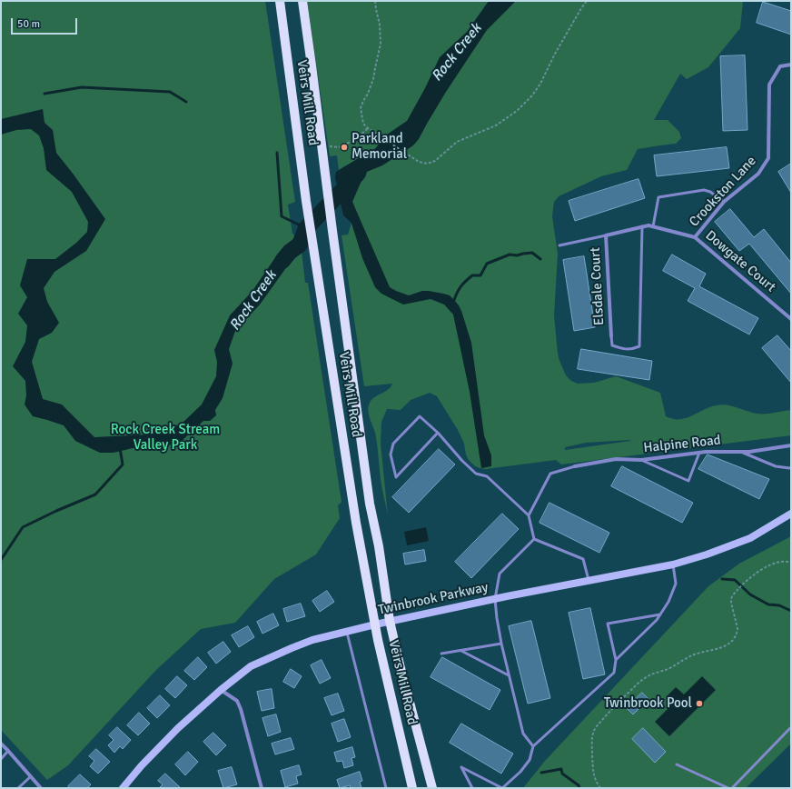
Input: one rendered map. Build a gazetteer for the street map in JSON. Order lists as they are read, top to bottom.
{
  "streets": {
    "main road": ["Veirs Mill Road", "Twinbrook Parkway"],
    "street": [
      "Crookston Lane",
      "Dowgate Court",
      "Elsdale Court",
      "Halpine Road"
    ]
  },
  "crossings": [
    ["Veirs Mill Road", "Twinbrook Parkway"],
    ["Crookston Lane", "Dowgate Court"],
    ["Dowgate Court", "Elsdale Court"]
  ],
  "water": ["Rock Creek"],
  "parks": ["Rock Creek Stream Valley Park"],
  "places": ["Parkland Memorial", "Twinbrook Pool"],
  "scale_bar": "50 m"
}
